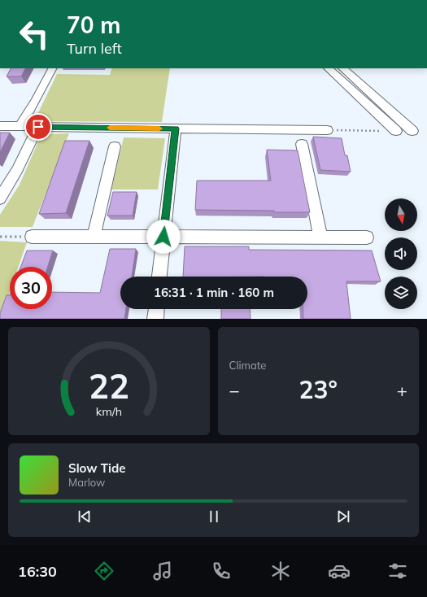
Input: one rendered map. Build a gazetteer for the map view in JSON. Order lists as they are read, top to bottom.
{
  "north": "bottom",
  "page": {
    "turn": ["70 m", "Turn left"],
    "limit": "30",
    "trip": "16:31 · 1 min · 160 m",
    "tile": "Climate",
    "heat": ["−", "23°", "+"],
    "song": ["Slow Tide", "Marlow"],
    "tabs": "16:30",
    "gauge": ["22", "km/h"]
  }
}
